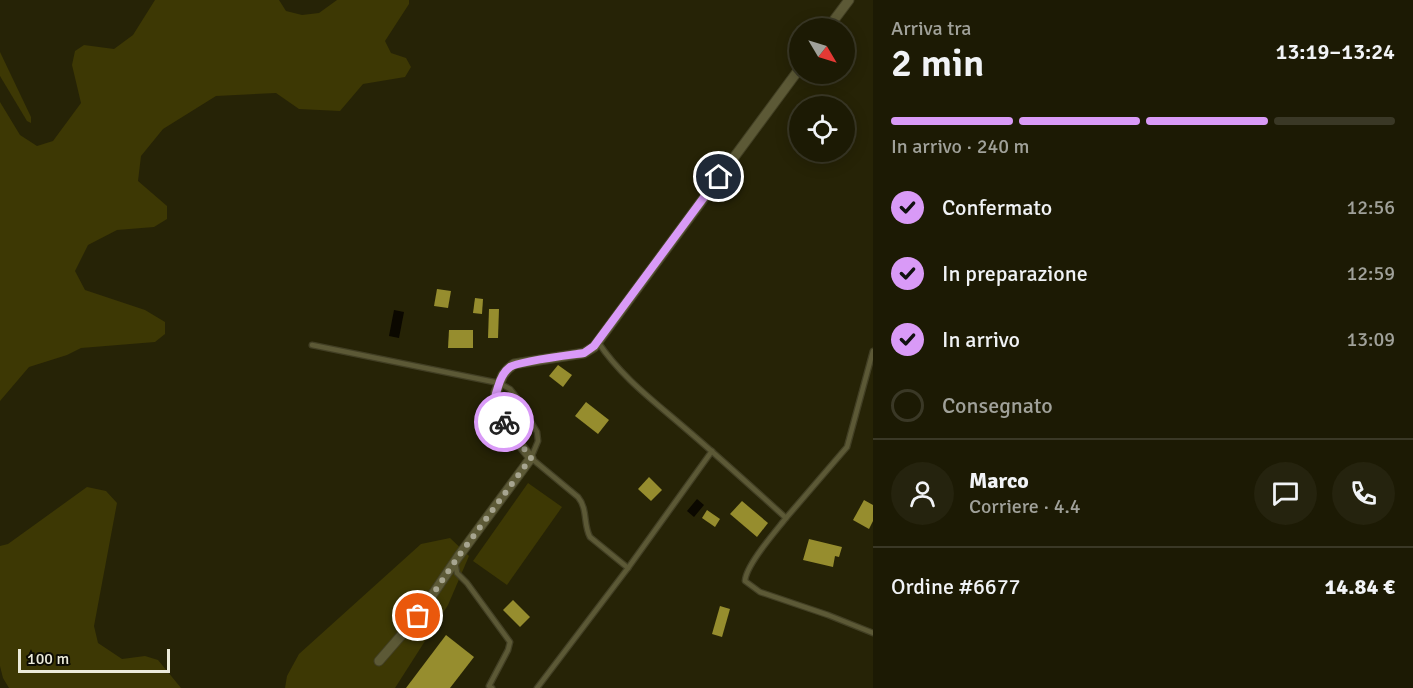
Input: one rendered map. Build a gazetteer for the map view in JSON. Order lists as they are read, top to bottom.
{
  "scale_bar": "100 m",
  "north": "bottom right",
  "page": {
    "heading": ["2 min", "Arriva tra", "13:19–13:24"],
    "panel": [
      "Marco",
      "Corriere · 4.4",
      "Ordine #6677",
      "14.84 €"
    ],
    "bar": "In arrivo · 240 m",
    "list": [
      ["Confermato", "12:56"],
      ["In preparazione", "12:59"],
      ["In arrivo", "13:09"],
      "Consegnato"
    ],
    "scale": "100 m"
  }
}
